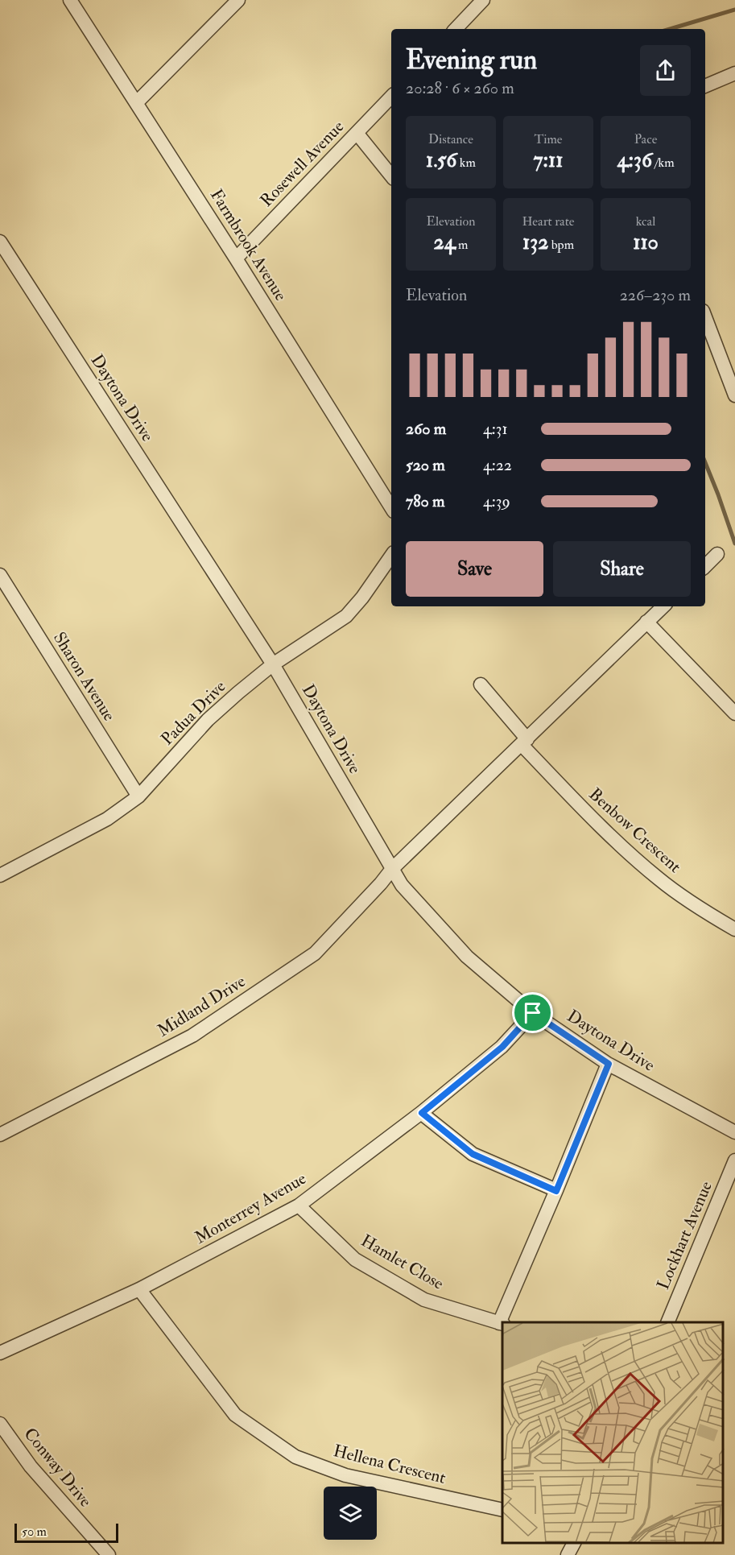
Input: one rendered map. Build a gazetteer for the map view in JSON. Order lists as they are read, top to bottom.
{
  "streets": {
    "street": [
      "Rosewell Avenue",
      "Farmbrook Avenue",
      "Daytona Drive",
      "Sharon Avenue",
      "Padua Drive",
      "Benbow Crescent",
      "Midland Drive",
      "Monterrey Avenue",
      "Lockhart Avenue",
      "Hamlet Close",
      "Hellena Crescent",
      "Conway Drive"
    ]
  },
  "crossings": [
    ["Rosewell Avenue", "Farmbrook Avenue"],
    ["Daytona Drive", "Padua Drive"],
    ["Daytona Drive", "Midland Drive"],
    ["Daytona Drive", "Monterrey Avenue"],
    ["Sharon Avenue", "Padua Drive"],
    ["Benbow Crescent", "Midland Drive"],
    ["Monterrey Avenue", "Hamlet Close"],
    ["Monterrey Avenue", "Hellena Crescent"]
  ],
  "scale_bar": "50 m",
  "page": {
    "heading": ["Evening run", "20:28 · 6 × 260 m"],
    "stats": [
      ["Distance", "1.56 km"],
      ["Time", "7:11"],
      ["Pace", "4:36 /km"],
      ["Elevation", "24 m"],
      ["Heart rate", "132 bpm"],
      ["kcal", "110"]
    ],
    "chart": ["Elevation", "226–230 m"],
    "list": [
      {
        "name": "260 m",
        "note": "4:31"
      },
      {
        "name": "520 m",
        "note": "4:22"
      },
      {
        "name": "780 m",
        "note": "4:39"
      }
    ],
    "buttons": ["Save", "Share"],
    "scale": "50 m"
  }
}
